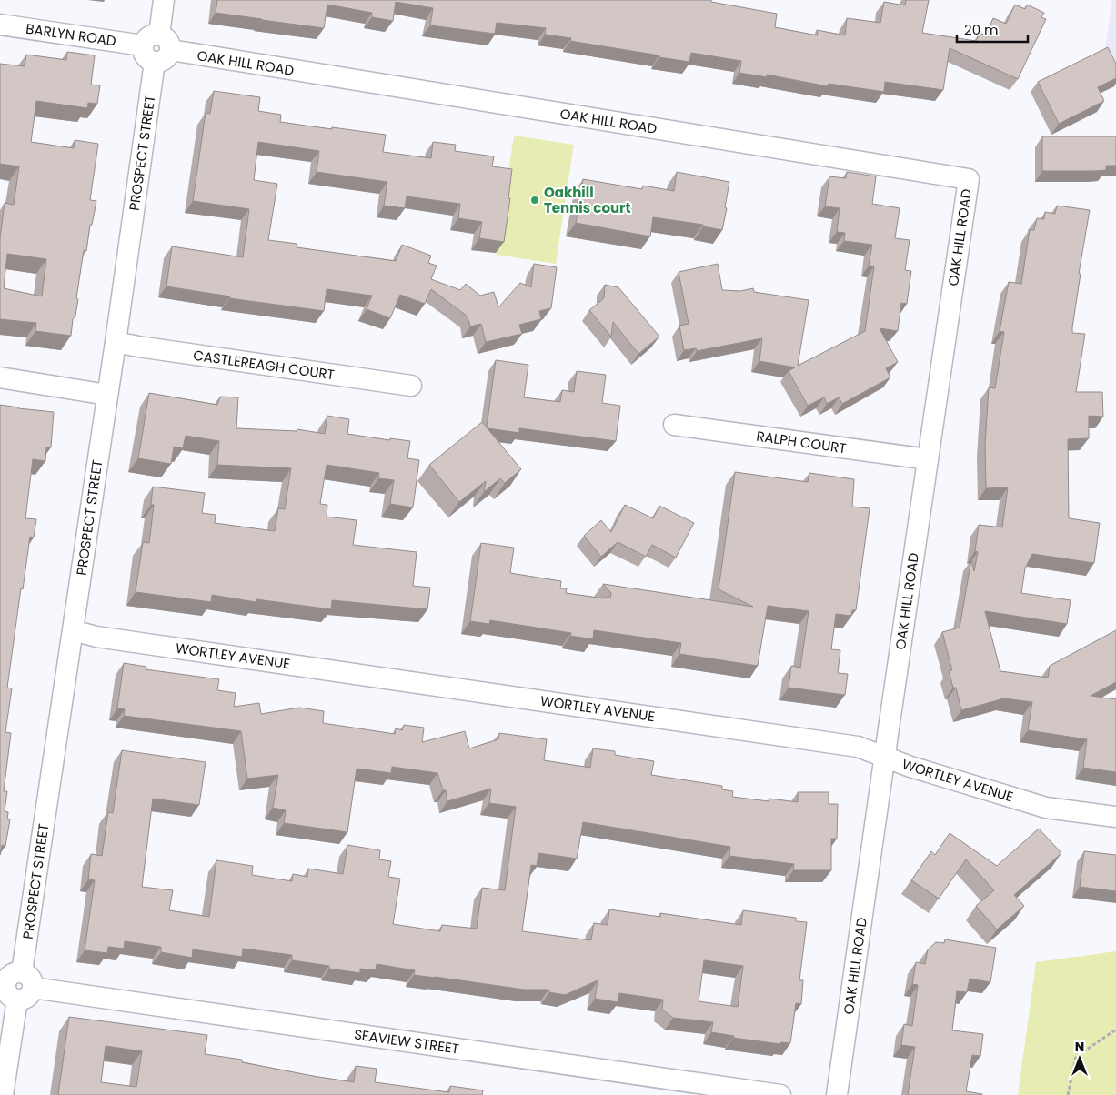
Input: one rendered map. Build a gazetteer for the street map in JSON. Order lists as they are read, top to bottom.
{
  "streets": {
    "street": [
      "BARLYN ROAD",
      "OAK HILL ROAD",
      "PROSPECT STREET",
      "CASTLEREAGH COURT",
      "RALPH COURT",
      "WORTLEY AVENUE",
      "SEAVIEW STREET"
    ]
  },
  "crossings": [
    ["BARLYN ROAD", "OAK HILL ROAD"],
    ["BARLYN ROAD", "PROSPECT STREET"],
    ["OAK HILL ROAD", "PROSPECT STREET"],
    ["OAK HILL ROAD", "RALPH COURT"],
    ["OAK HILL ROAD", "WORTLEY AVENUE"],
    ["PROSPECT STREET", "CASTLEREAGH COURT"],
    ["PROSPECT STREET", "WORTLEY AVENUE"],
    ["PROSPECT STREET", "SEAVIEW STREET"]
  ],
  "places": ["Oakhill Tennis court"],
  "scale_bar": "20 m",
  "north": "top"
}
